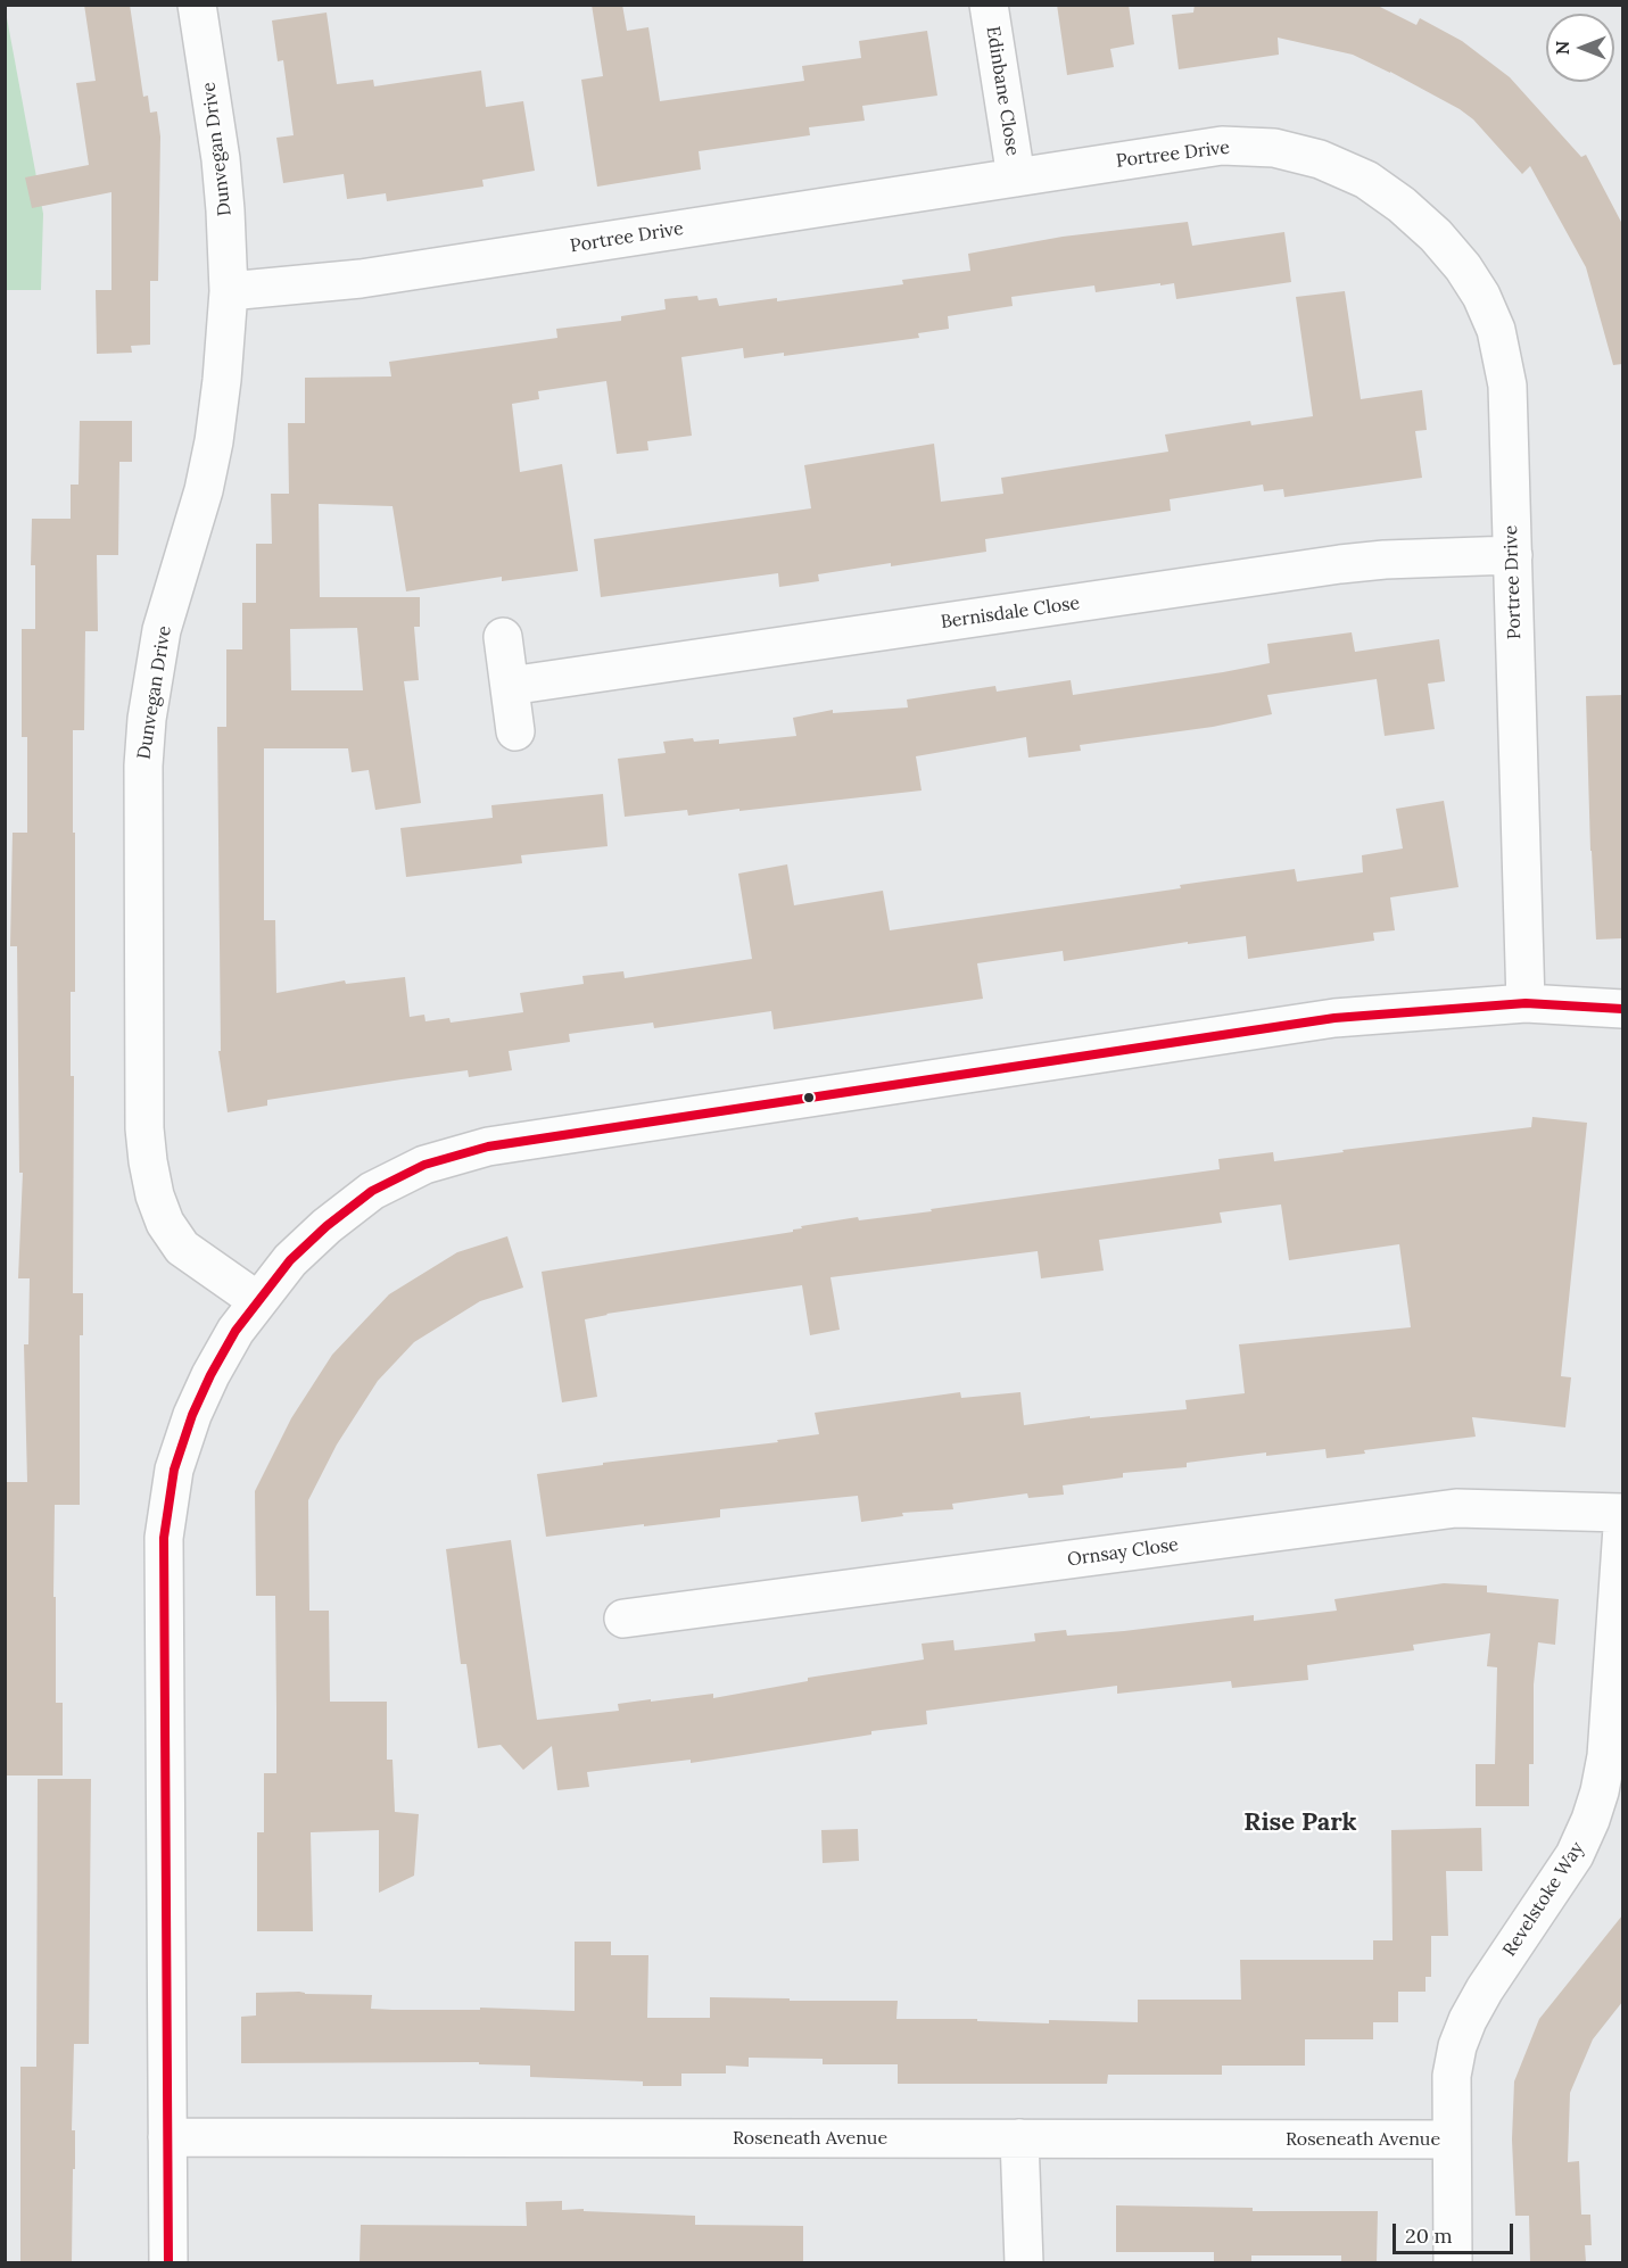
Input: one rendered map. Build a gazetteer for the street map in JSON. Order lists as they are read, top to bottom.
{
  "streets": {
    "street": [
      "Edinbane Close",
      "Dunvegan Drive",
      "Portree Drive",
      "Bernisdale Close",
      "Ornsay Close",
      "Revelstoke Way",
      "Roseneath Avenue"
    ]
  },
  "crossings": [
    ["Edinbane Close", "Portree Drive"],
    ["Dunvegan Drive", "Portree Drive"],
    ["Portree Drive", "Bernisdale Close"],
    ["Revelstoke Way", "Roseneath Avenue"]
  ],
  "districts": ["Rise Park"],
  "scale_bar": "20 m",
  "north": "left"
}
